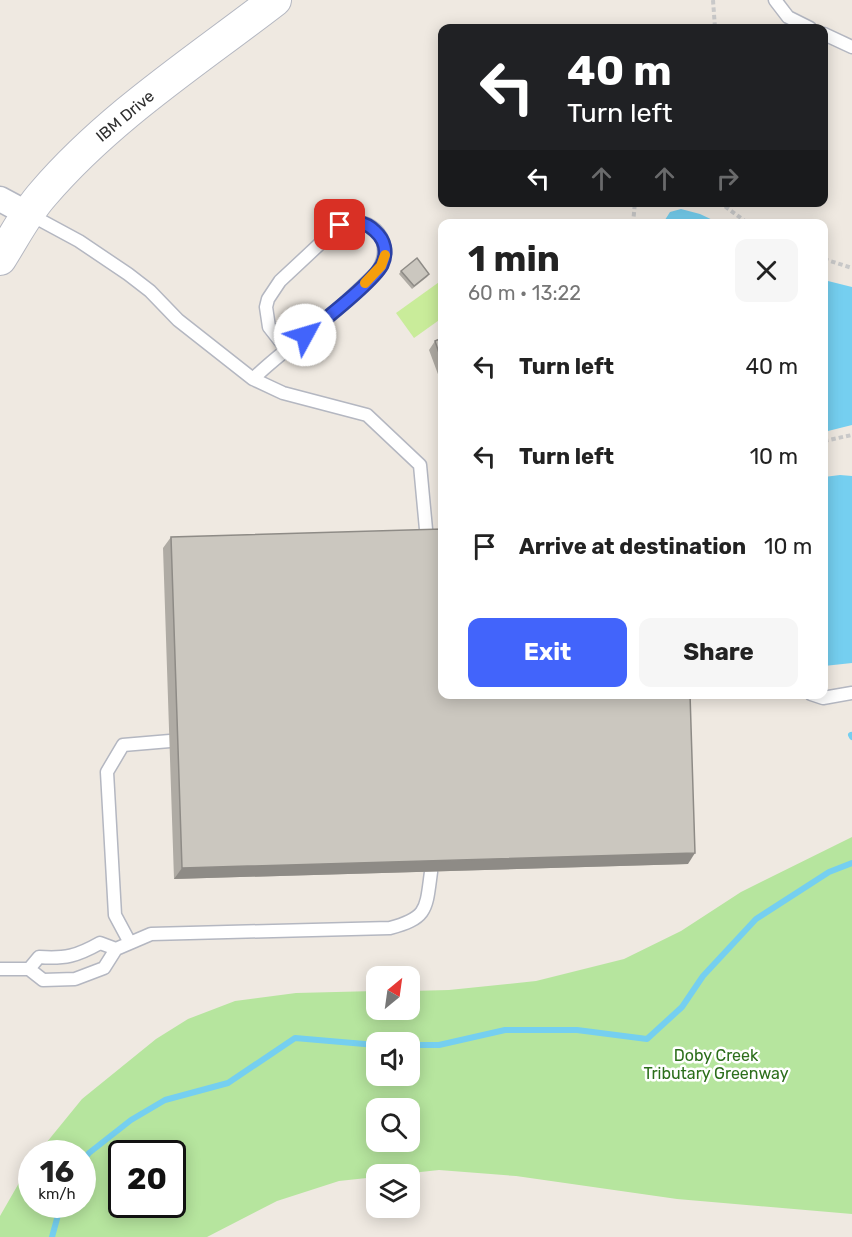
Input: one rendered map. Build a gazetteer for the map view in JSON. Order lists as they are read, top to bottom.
{
  "streets": {
    "street": ["IBM Drive"]
  },
  "parks": ["Doby Creek Tributary Greenway"],
  "north": "top right",
  "page": {
    "turn": ["40 m", "Turn left"],
    "heading": ["1 min", "60 m · 13:22"],
    "list": [
      {
        "name": "Turn left",
        "value": "40 m"
      },
      {
        "name": "Turn left",
        "value": "10 m"
      },
      {
        "name": "Arrive at destination",
        "value": "10 m"
      }
    ],
    "buttons": ["Exit", "Share"],
    "speed": "16 km/h",
    "limit": "20"
  }
}
